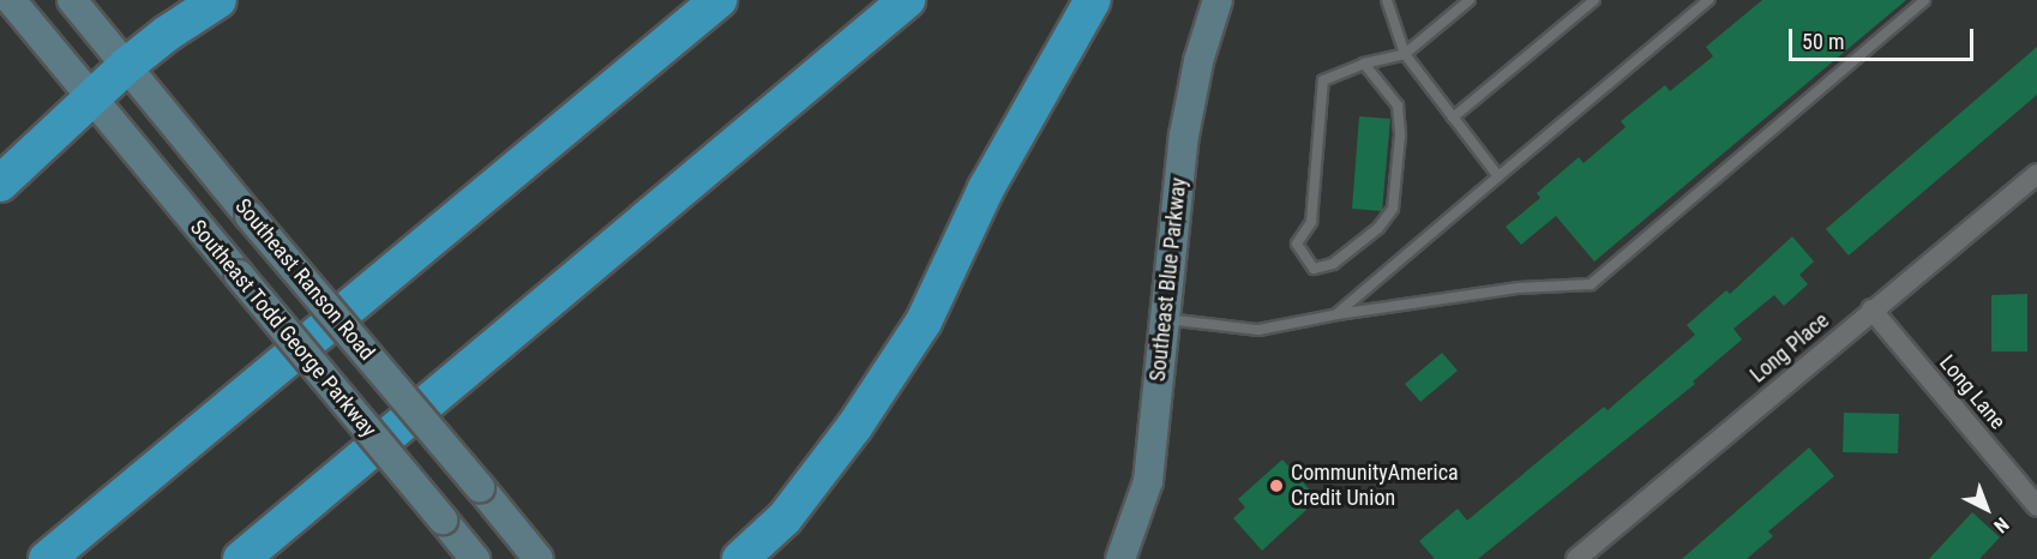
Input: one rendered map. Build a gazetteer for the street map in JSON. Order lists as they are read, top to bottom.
{
  "streets": {
    "main road": ["Southeast Ranson Road", "Southeast Blue Parkway", "Southeast Todd George Parkway"],
    "street": ["Long Place", "Long Lane"]
  },
  "crossings": [
    ["Long Place", "Long Lane"]
  ],
  "places": ["CommunityAmerica Credit Union"],
  "scale_bar": "50 m",
  "north": "bottom right"
}
